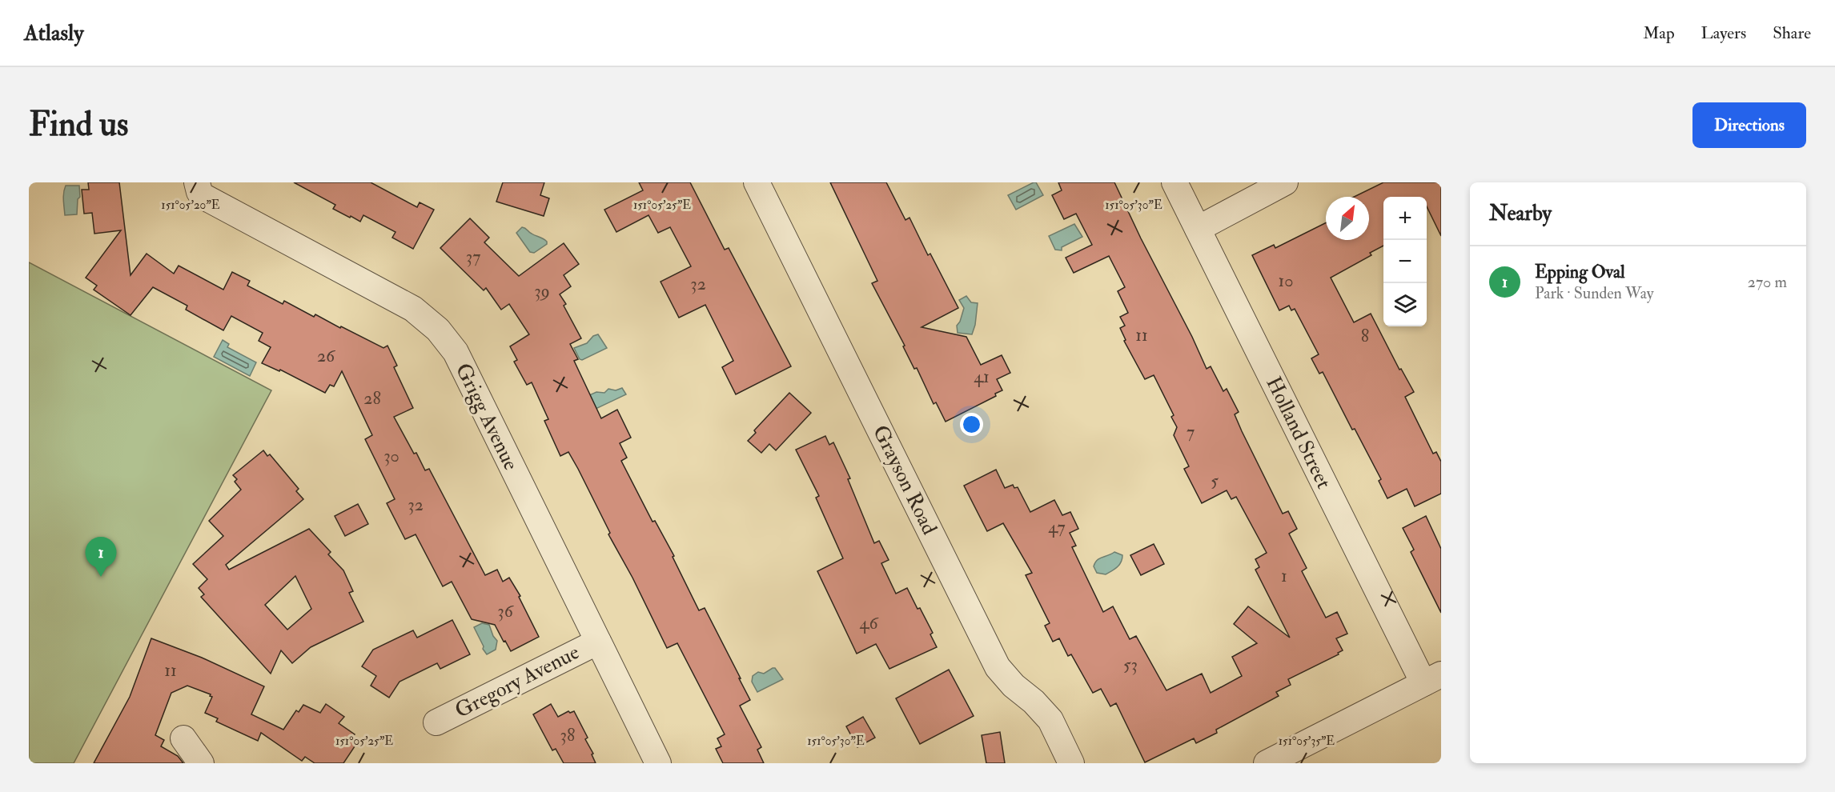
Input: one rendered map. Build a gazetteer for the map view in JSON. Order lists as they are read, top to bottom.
{
  "streets": {
    "street": [
      "Grigg Avenue",
      "Holland Street",
      "Grayson Road",
      "Gregory Avenue"
    ]
  },
  "crossings": [
    ["Grigg Avenue", "Gregory Avenue"]
  ],
  "house_numbers": [
    "37",
    "10",
    "32",
    "39",
    "11",
    "8",
    "26",
    "41",
    "28",
    "7",
    "30",
    "5",
    "32",
    "47",
    "1",
    "36",
    "46",
    "53",
    "11",
    "38"
  ],
  "north": "top right",
  "page": {
    "header": "Atlasly",
    "nav": ["Map", "Layers", "Share"],
    "buttons": "Directions",
    "title": "Find us",
    "heading": "Nearby",
    "map_buttons": ["+", "−"],
    "list": [
      {
        "mark": "1",
        "name": "Epping Oval",
        "note": "Park · Sunden Way",
        "value": "270 m"
      }
    ],
    "pins": "1"
  },
  "coordinates": [
    "151°05'20\"E",
    "151°05'25\"E",
    "151°05'30\"E",
    "151°05'35\"E"
  ]
}
